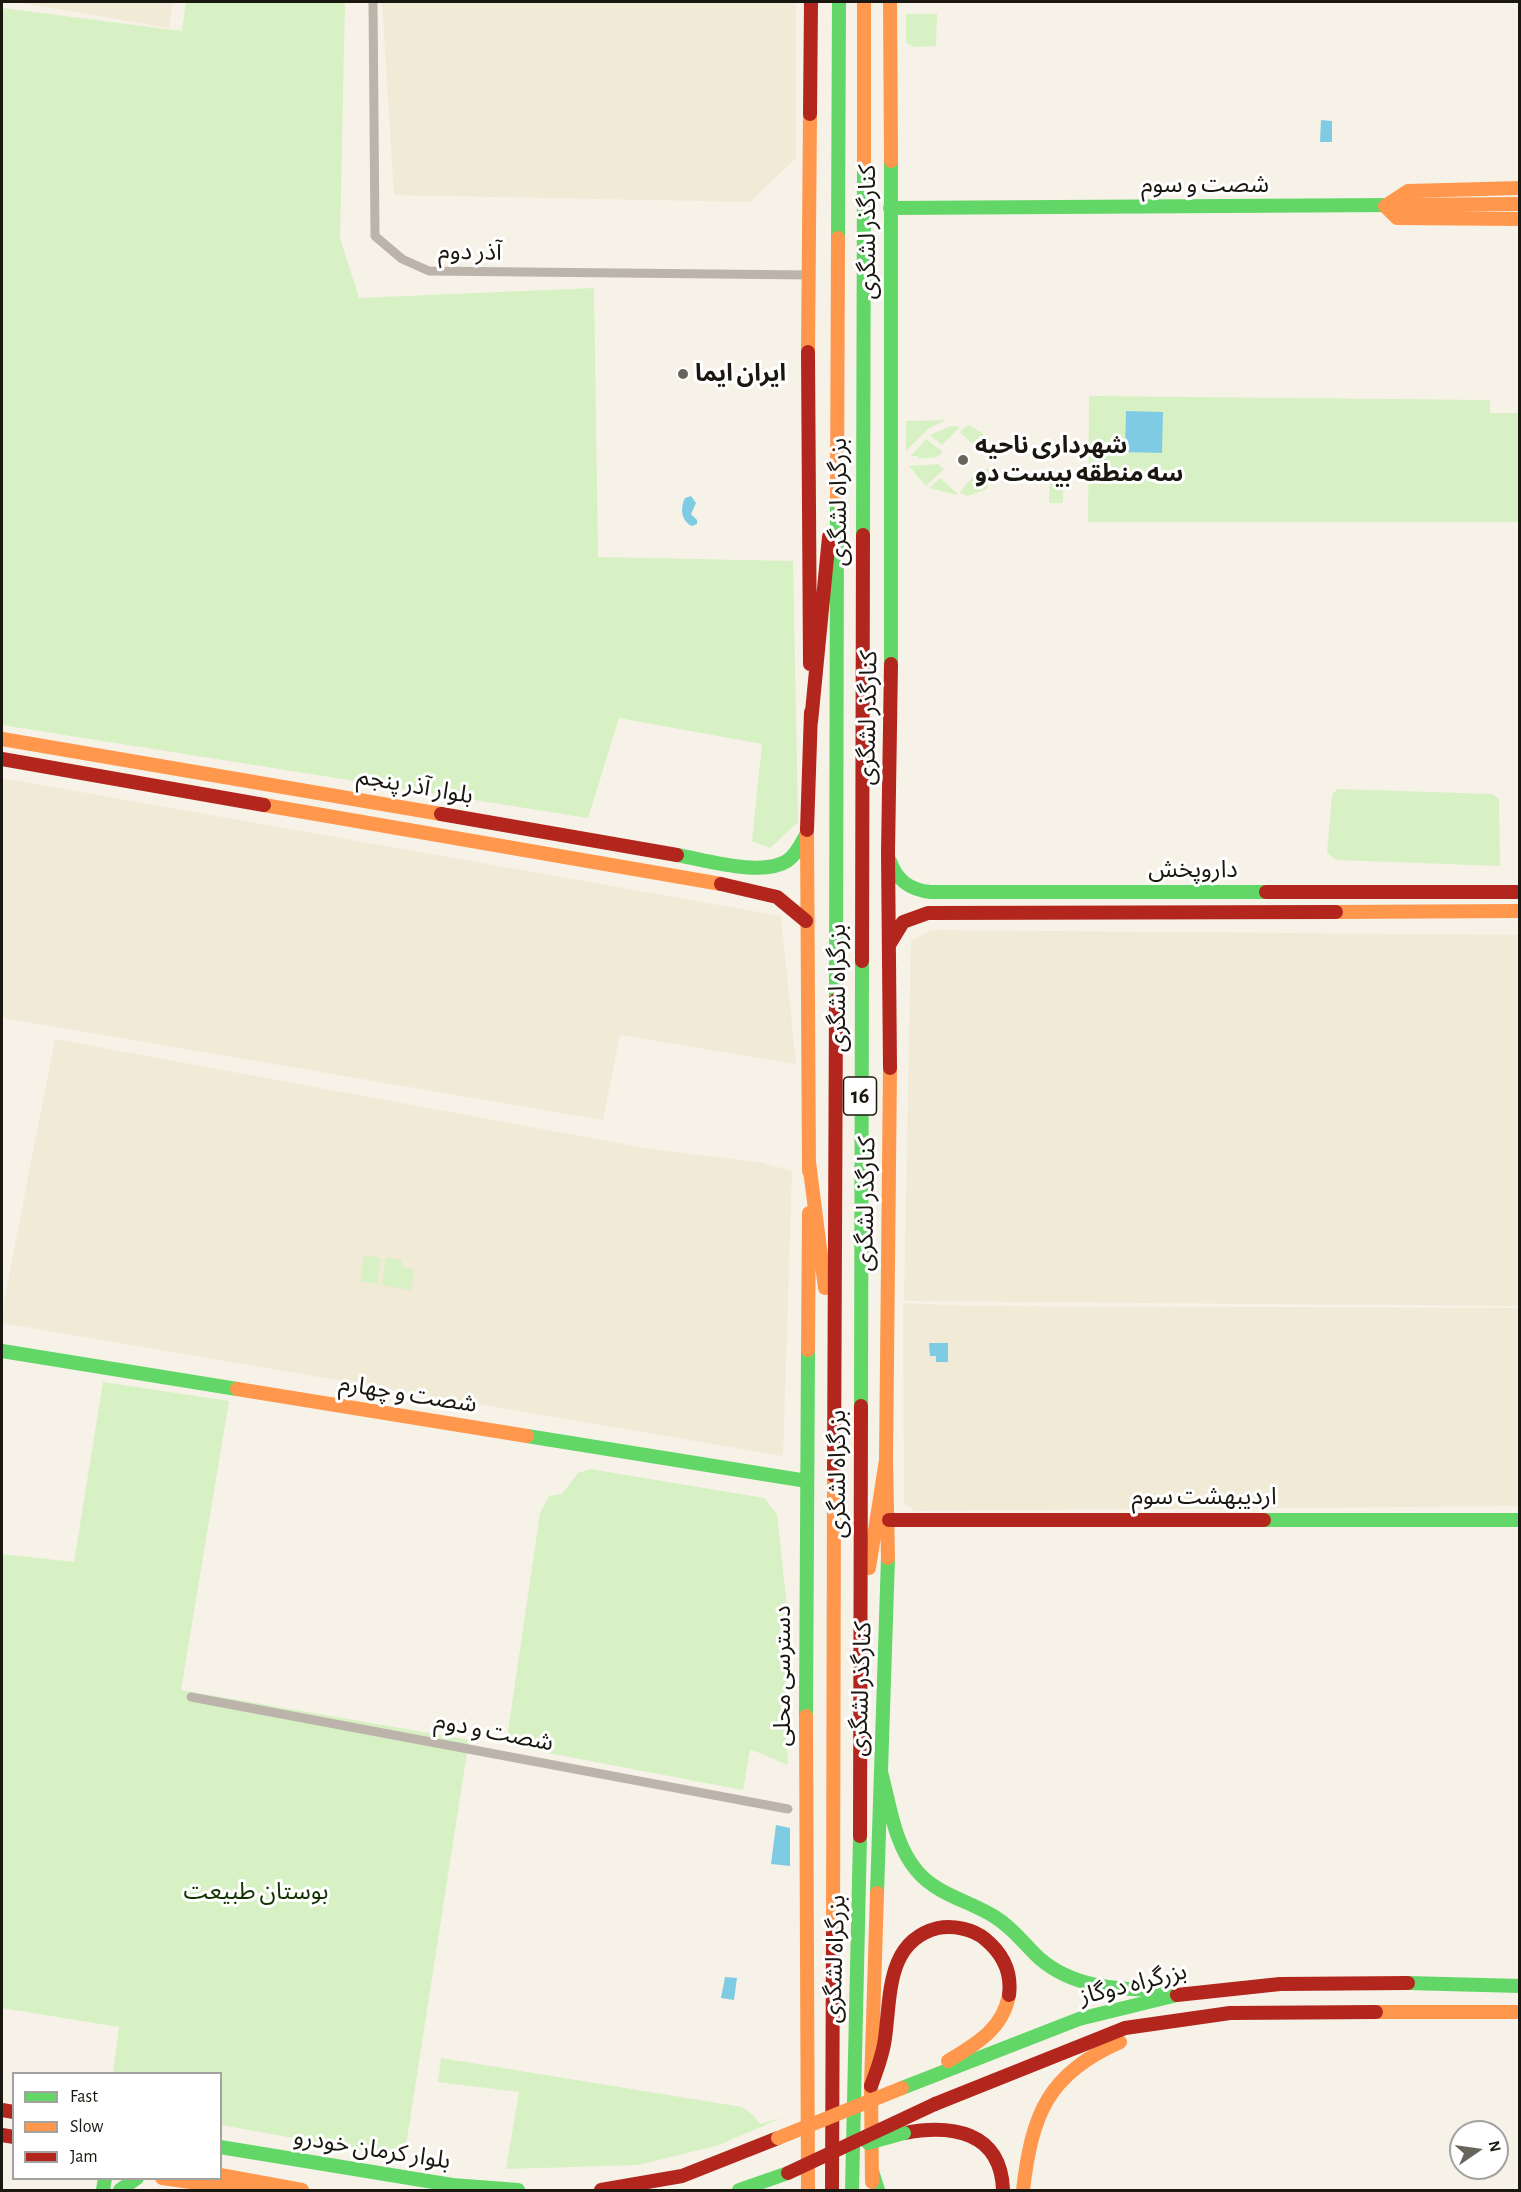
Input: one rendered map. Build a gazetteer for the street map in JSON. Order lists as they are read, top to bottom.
{
  "streets": {
    "main road": [
      "شصت و سوم",
      "کنارگذر لشگری",
      "بزرگراه لشگری",
      "بلوار آذر پنجم",
      "داروپخش",
      "16",
      "شصت و چهارم",
      "اردیبهشت سوم",
      "دسترسی محلی",
      "بزرگراه دوگاز",
      "بلوار کرمان خودرو"
    ],
    "street": ["آذر دوم", "شصت و دوم"]
  },
  "crossings": [
    ["شصت و سوم", "کنارگذر لشگری"],
    ["کنارگذر لشگری", "داروپخش"],
    ["کنارگذر لشگری", "اردیبهشت سوم"],
    ["شصت و چهارم", "دسترسی محلی"]
  ],
  "parks": ["بوستان طبیعت"],
  "places": ["ایران ایما", "شهرداری ناحیه سه منطقه بیست دو"],
  "legend": ["Fast", "Slow", "Jam"],
  "north": "right"
}
